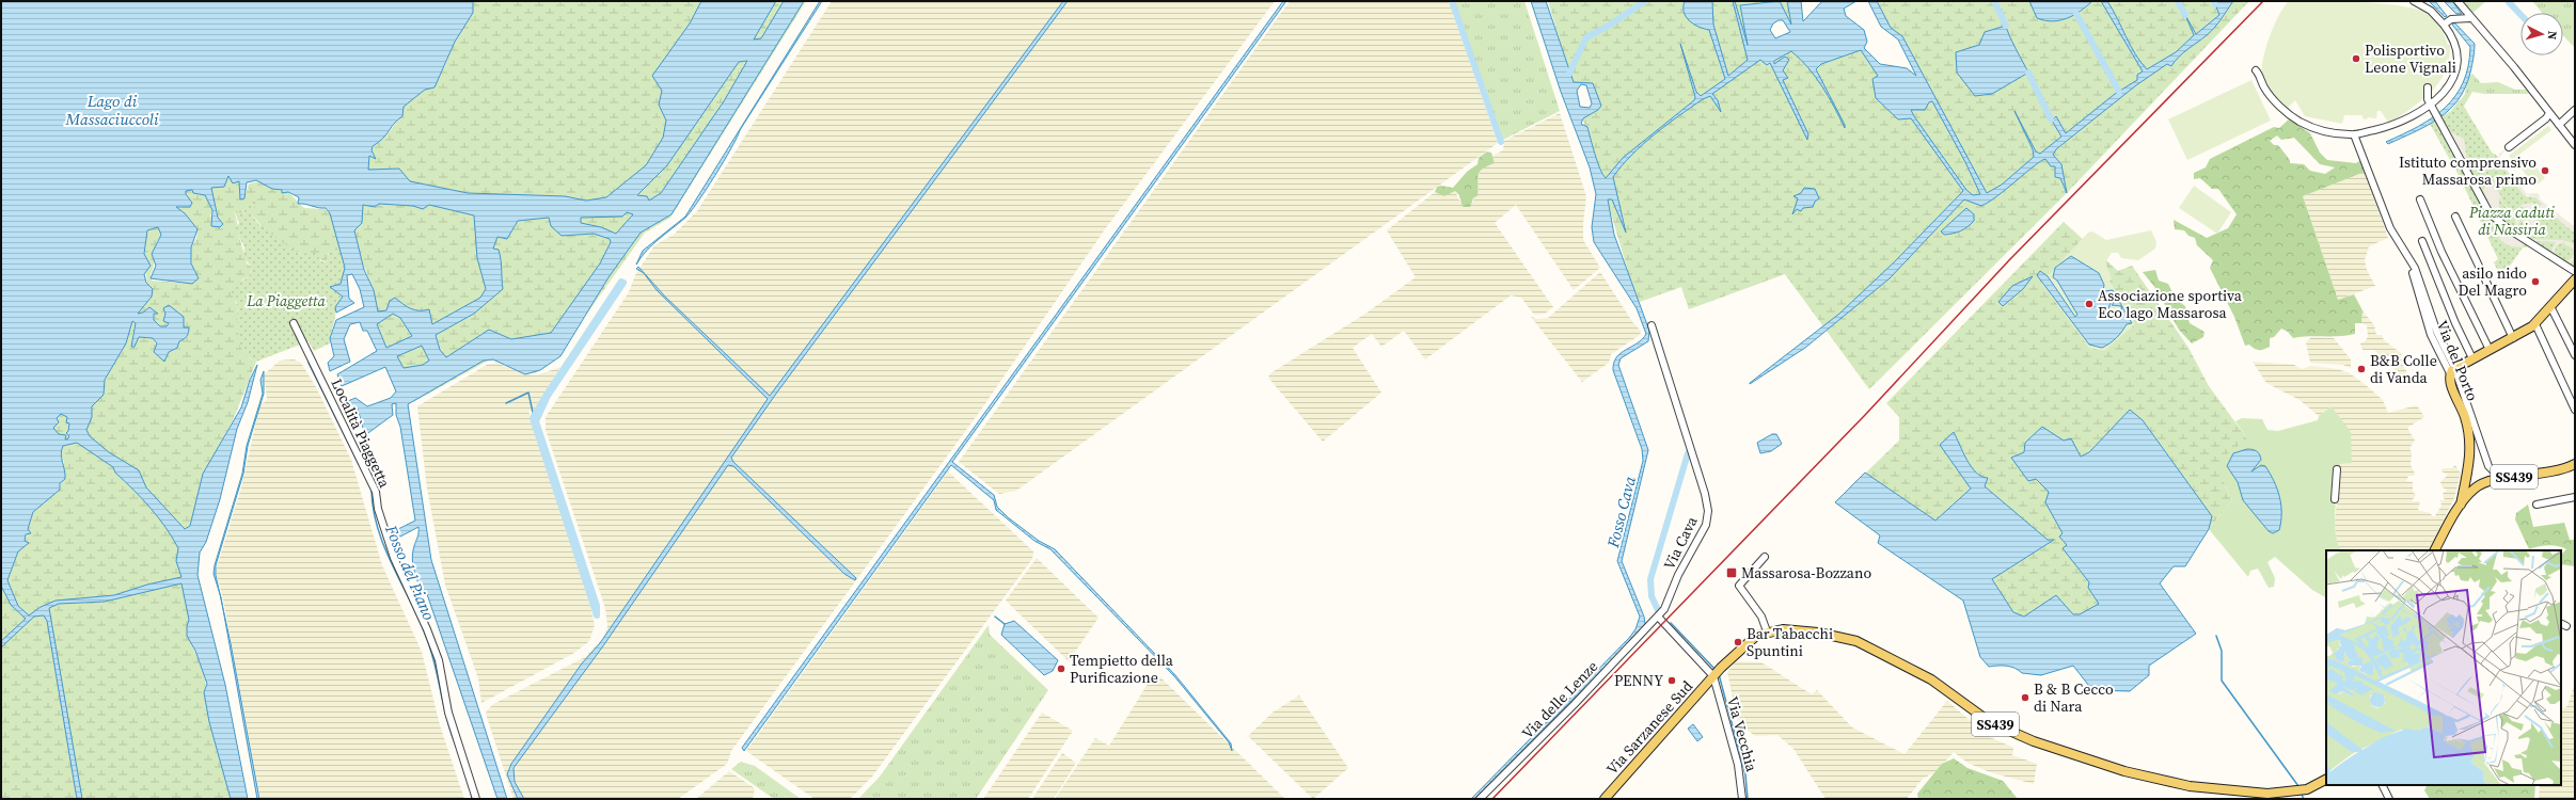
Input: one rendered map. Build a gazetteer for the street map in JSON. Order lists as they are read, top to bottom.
{
  "streets": {
    "main road": ["Via del Porto", "SS439", "Via Sarzanese Sud"],
    "street": [
      "Località Piaggetta",
      "Via Cava",
      "Via delle Lenze",
      "Via Vecchia"
    ]
  },
  "crossings": [
    ["Via del Porto", "SS439"],
    ["SS439", "Via Sarzanese Sud"],
    ["SS439", "Via Vecchia"],
    ["Via Cava", "Via delle Lenze"],
    ["Via Sarzanese Sud", "Via Vecchia"]
  ],
  "water": ["Lago di Massaciuccoli", "Fosso Cava", "Fosso del Piano"],
  "parks": ["Piazza caduti di Nassiria", "La Piaggetta"],
  "places": {
    "other": [
      "Polisportivo Leone Vignali",
      "Istituto comprensivo Massarosa primo",
      "asilo nido Del Magro",
      "Associazione sportiva Eco lago Massarosa",
      "B&B Colle di Vanda",
      "Bar Tabacchi Spuntini",
      "Tempietto della Purificazione",
      "PENNY",
      "B & B Cecco di Nara"
    ],
    "transit": ["Massarosa-Bozzano"]
  },
  "north": "right"
}
